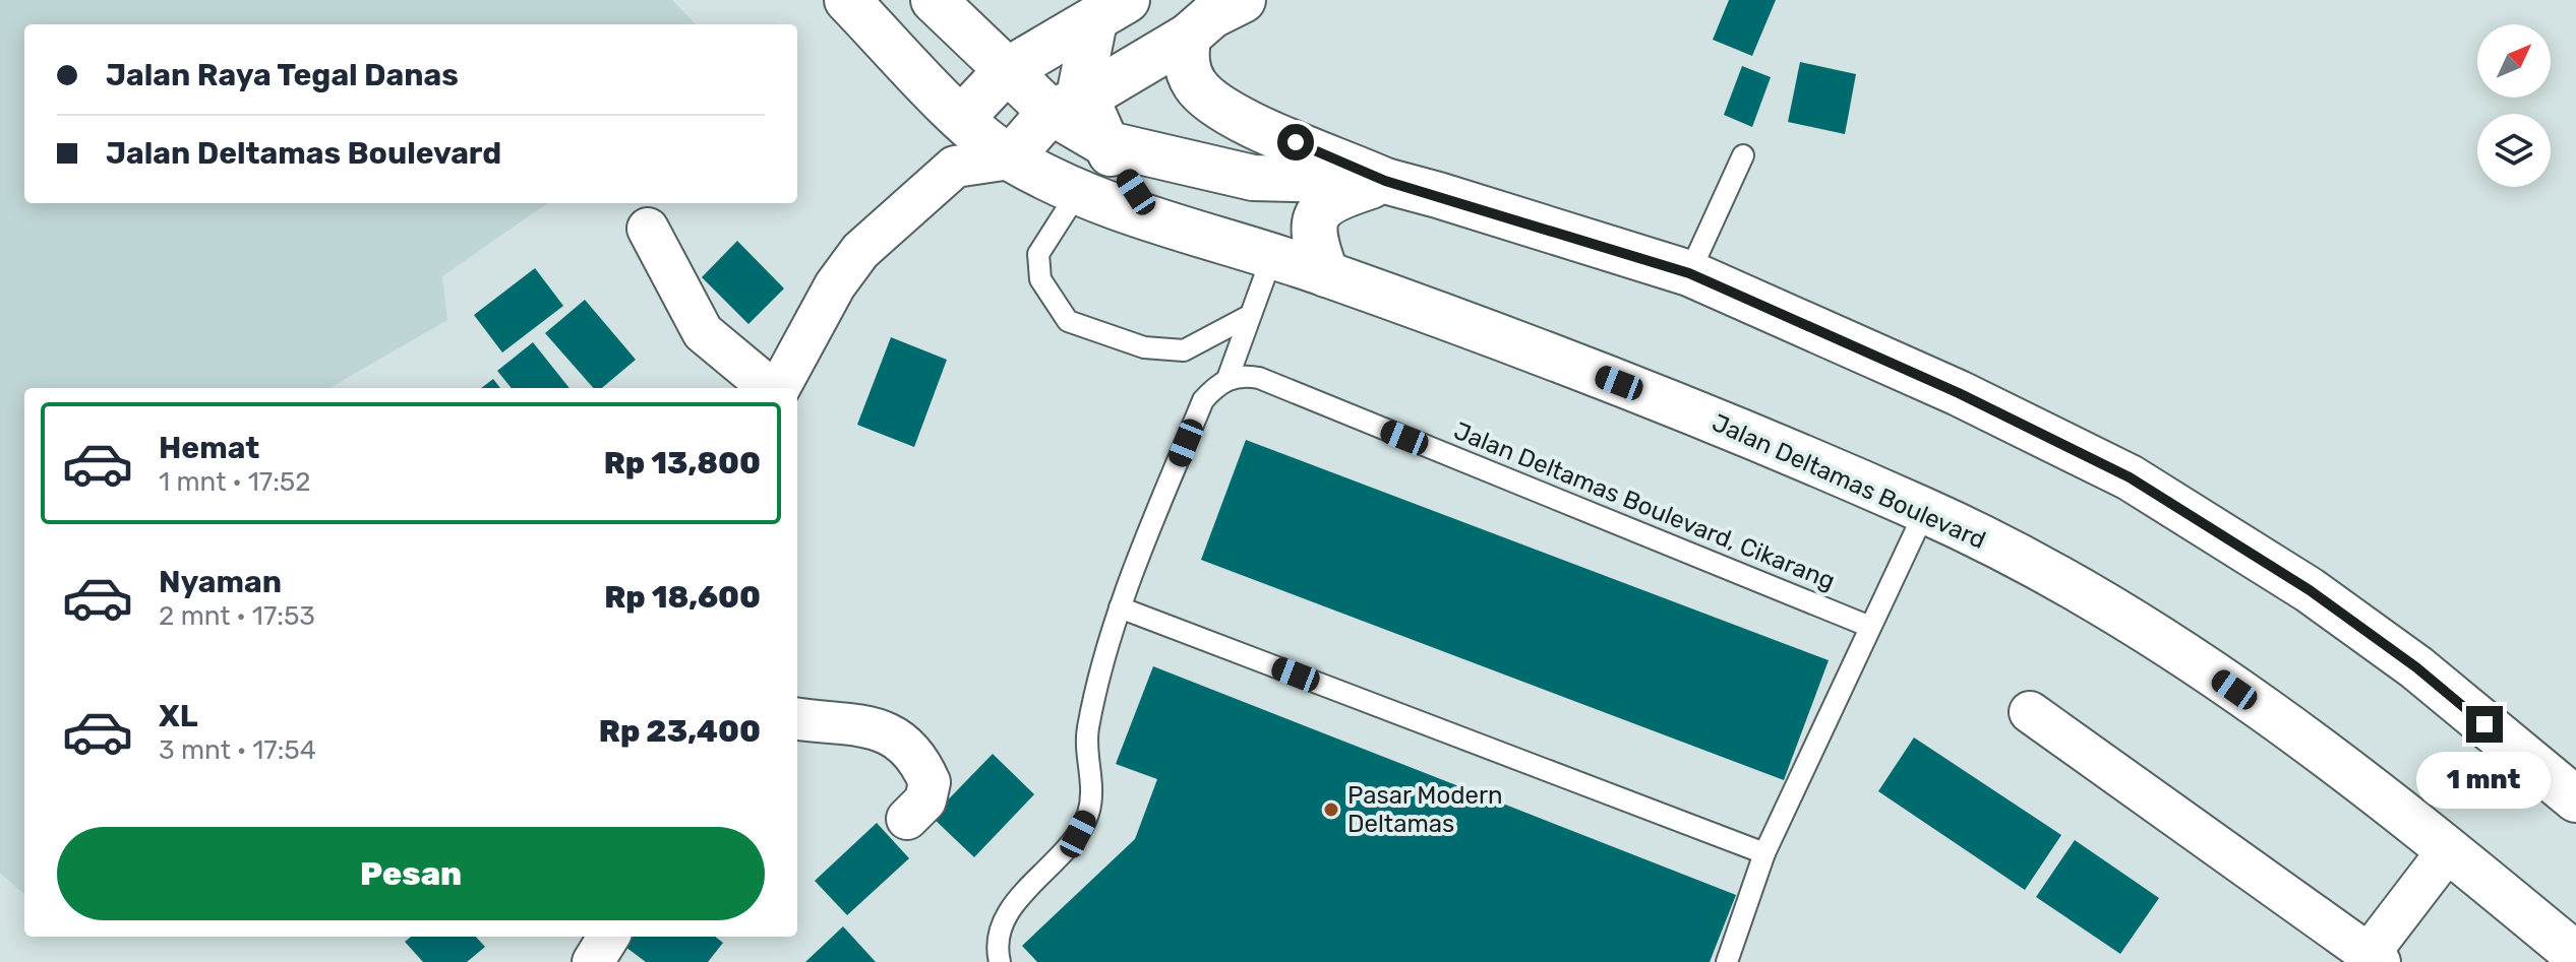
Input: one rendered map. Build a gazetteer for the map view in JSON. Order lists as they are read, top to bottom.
{
  "streets": {
    "main road": ["Jalan Deltamas Boulevard"],
    "lane": ["Jalan Deltamas Boulevard, Cikarang"]
  },
  "places": ["Pasar Modern Deltamas"],
  "north": "top right",
  "page": {
    "banner": ["Jalan Raya Tegal Danas", "Jalan Deltamas Boulevard"],
    "list": [
      {
        "name": "Hemat",
        "note": "1 mnt · 17:52",
        "value": "Rp 13,800"
      },
      {
        "name": "Nyaman",
        "note": "2 mnt · 17:53",
        "value": "Rp 18,600"
      },
      {
        "name": "XL",
        "note": "3 mnt · 17:54",
        "value": "Rp 23,400"
      }
    ],
    "bubble": "1 mnt",
    "buttons": "Pesan"
  }
}
